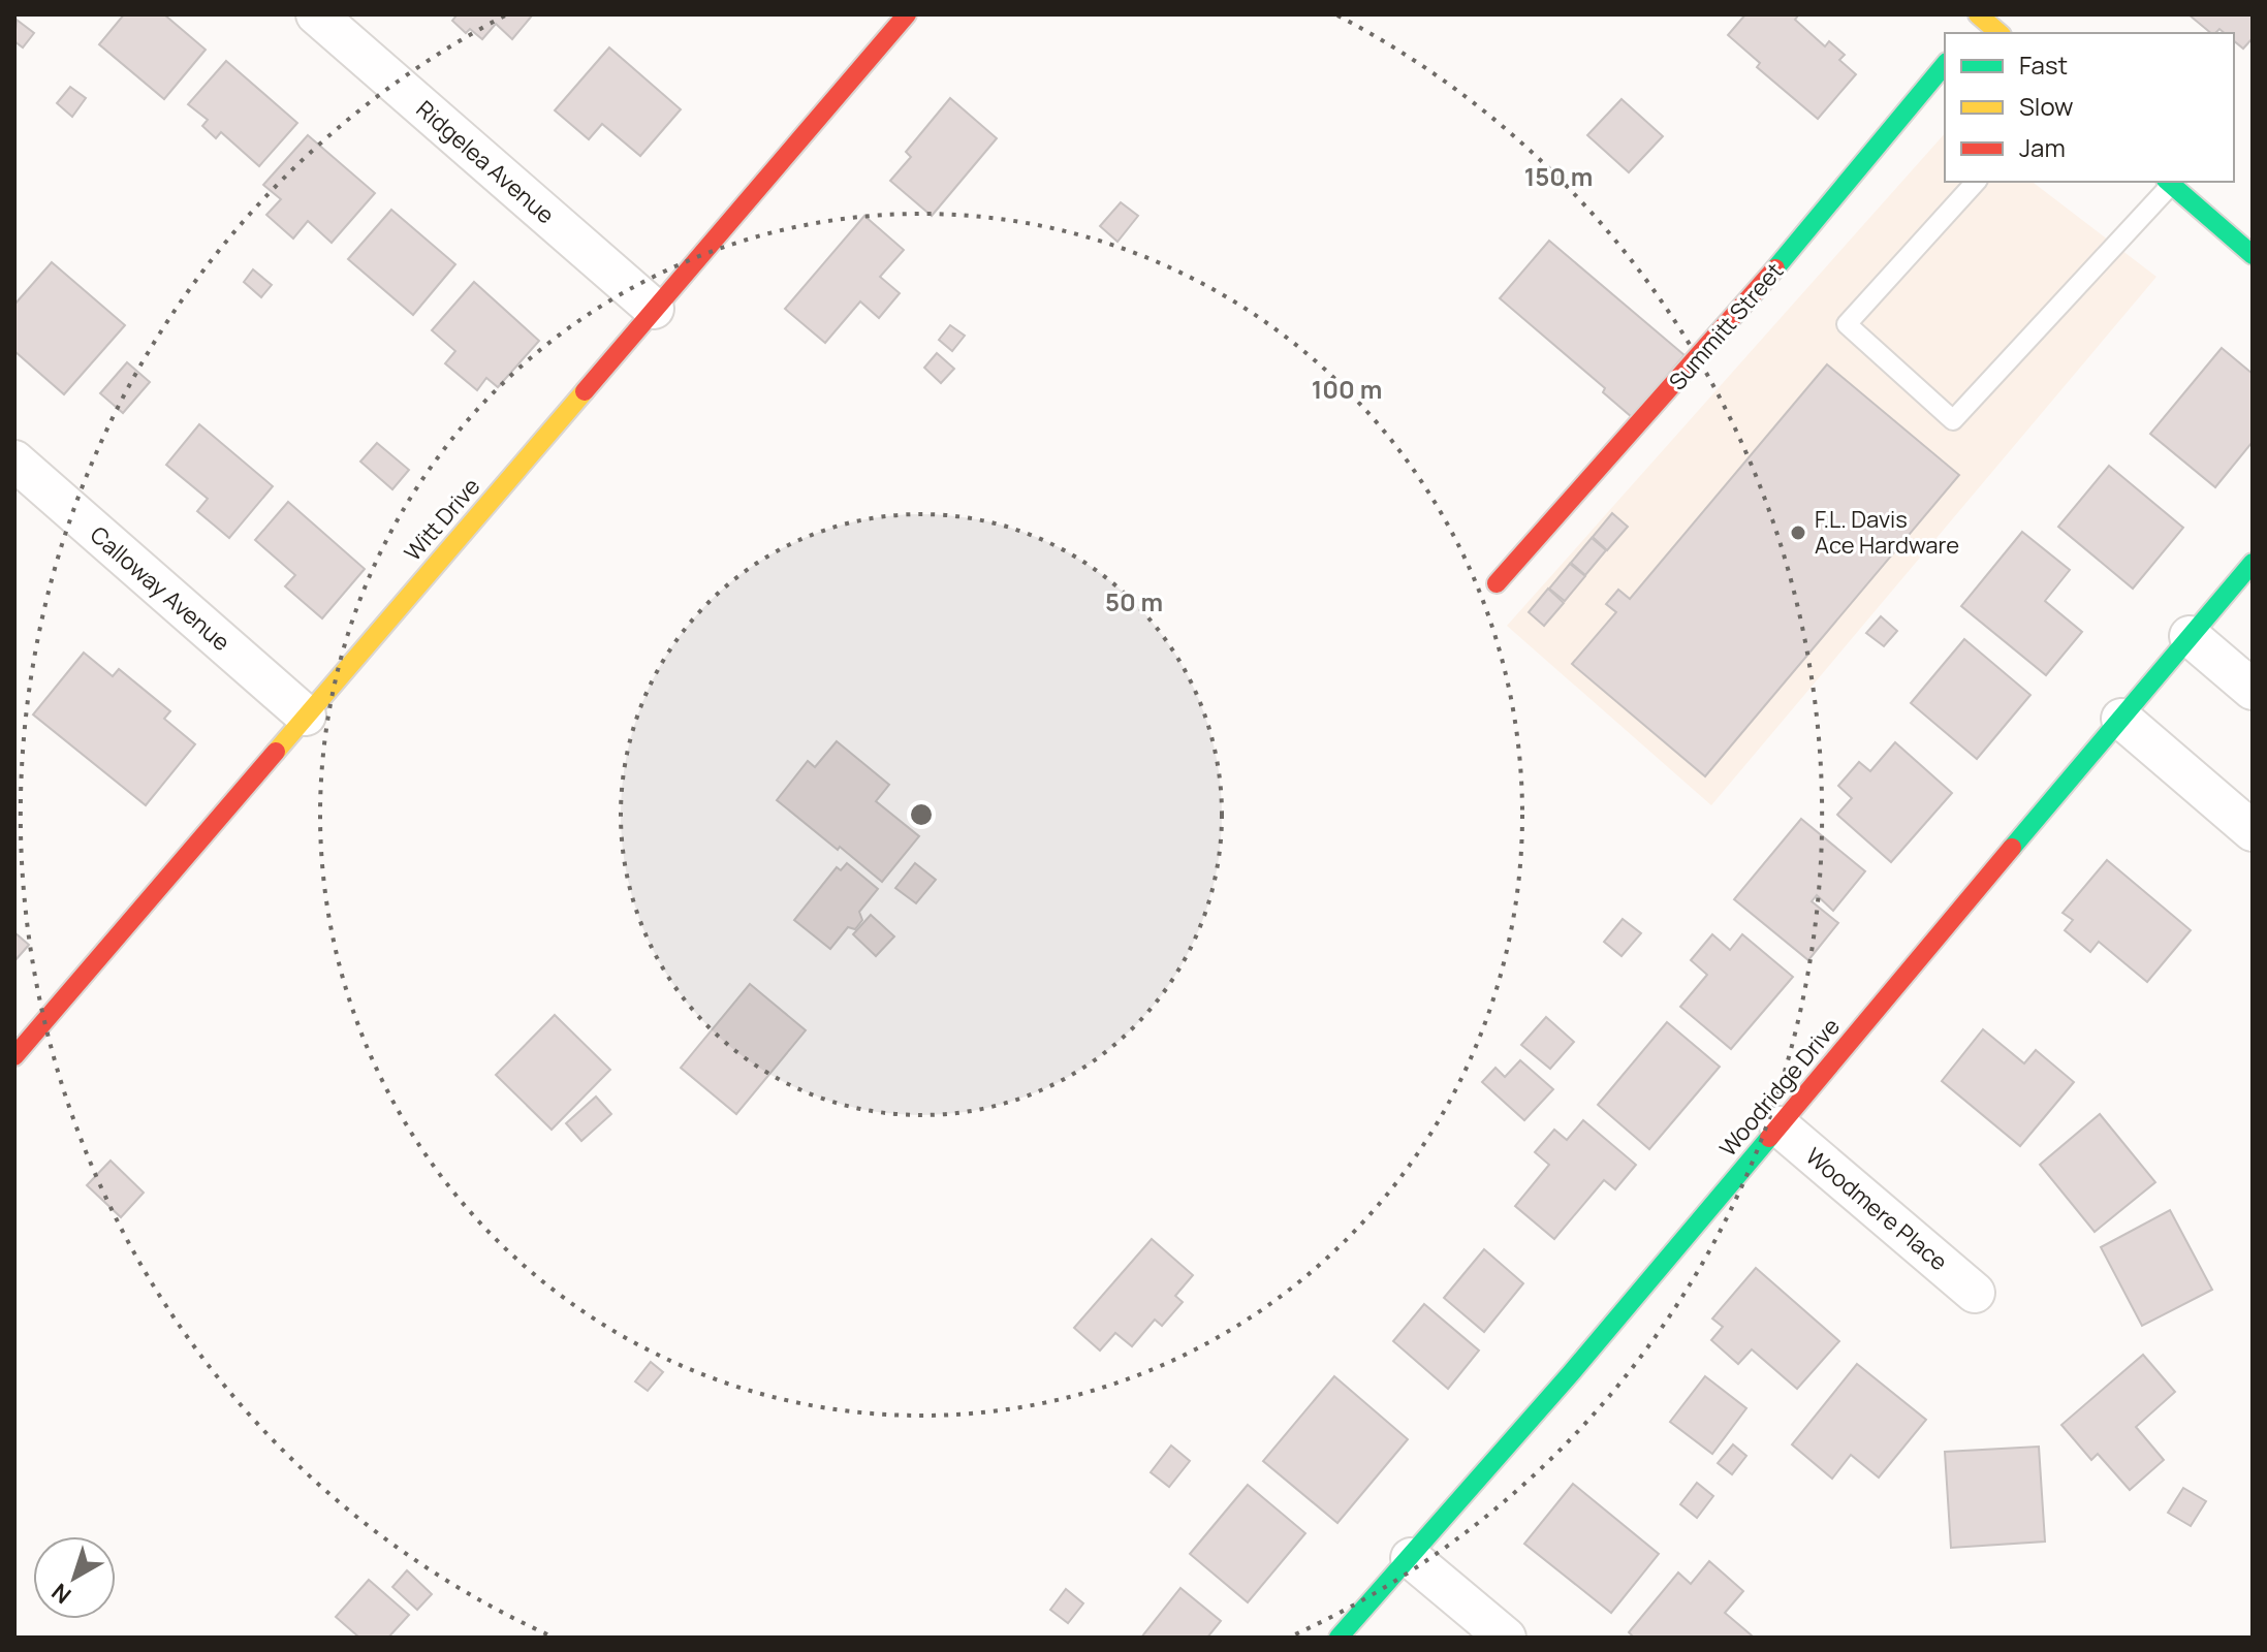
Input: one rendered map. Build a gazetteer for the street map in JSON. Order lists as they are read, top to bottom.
{
  "streets": {
    "street": [
      "Ridgelea Avenue",
      "Summitt Street",
      "Witt Drive",
      "Calloway Avenue",
      "Woodridge Drive",
      "Woodmere Place"
    ]
  },
  "crossings": [
    ["Ridgelea Avenue", "Witt Drive"],
    ["Witt Drive", "Calloway Avenue"],
    ["Woodridge Drive", "Woodmere Place"]
  ],
  "places": ["F.L. Davis Ace Hardware"],
  "legend": ["Fast", "Slow", "Jam"],
  "north": "bottom left",
  "rings": ["150 m", "100 m", "50 m"]
}
